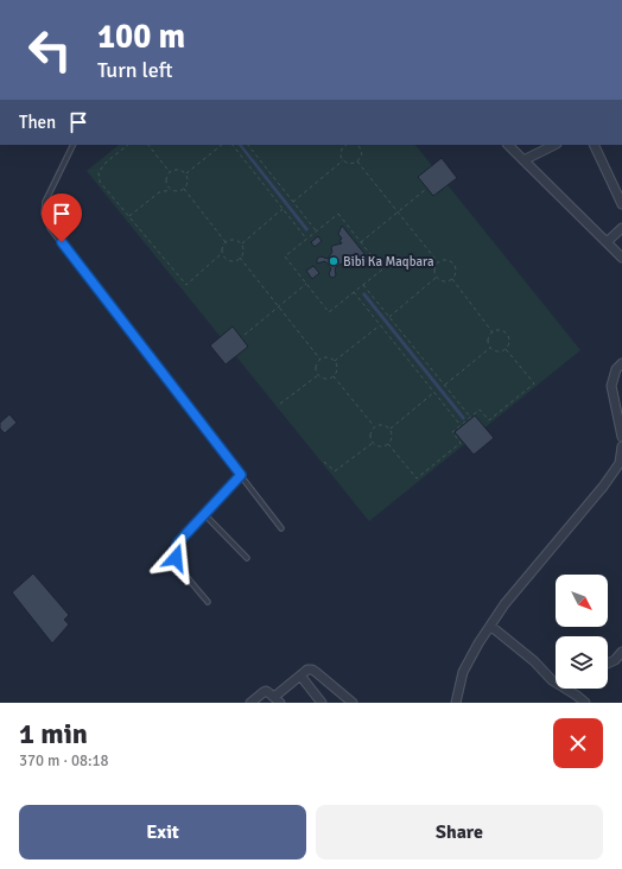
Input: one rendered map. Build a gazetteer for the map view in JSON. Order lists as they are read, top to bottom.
{
  "places": ["Bibi Ka Maqbara"],
  "north": "bottom right",
  "page": {
    "turn": ["100 m", "Turn left"],
    "then": "Then",
    "heading": ["1 min", "370 m · 08:18"],
    "buttons": ["Exit", "Share"]
  }
}
